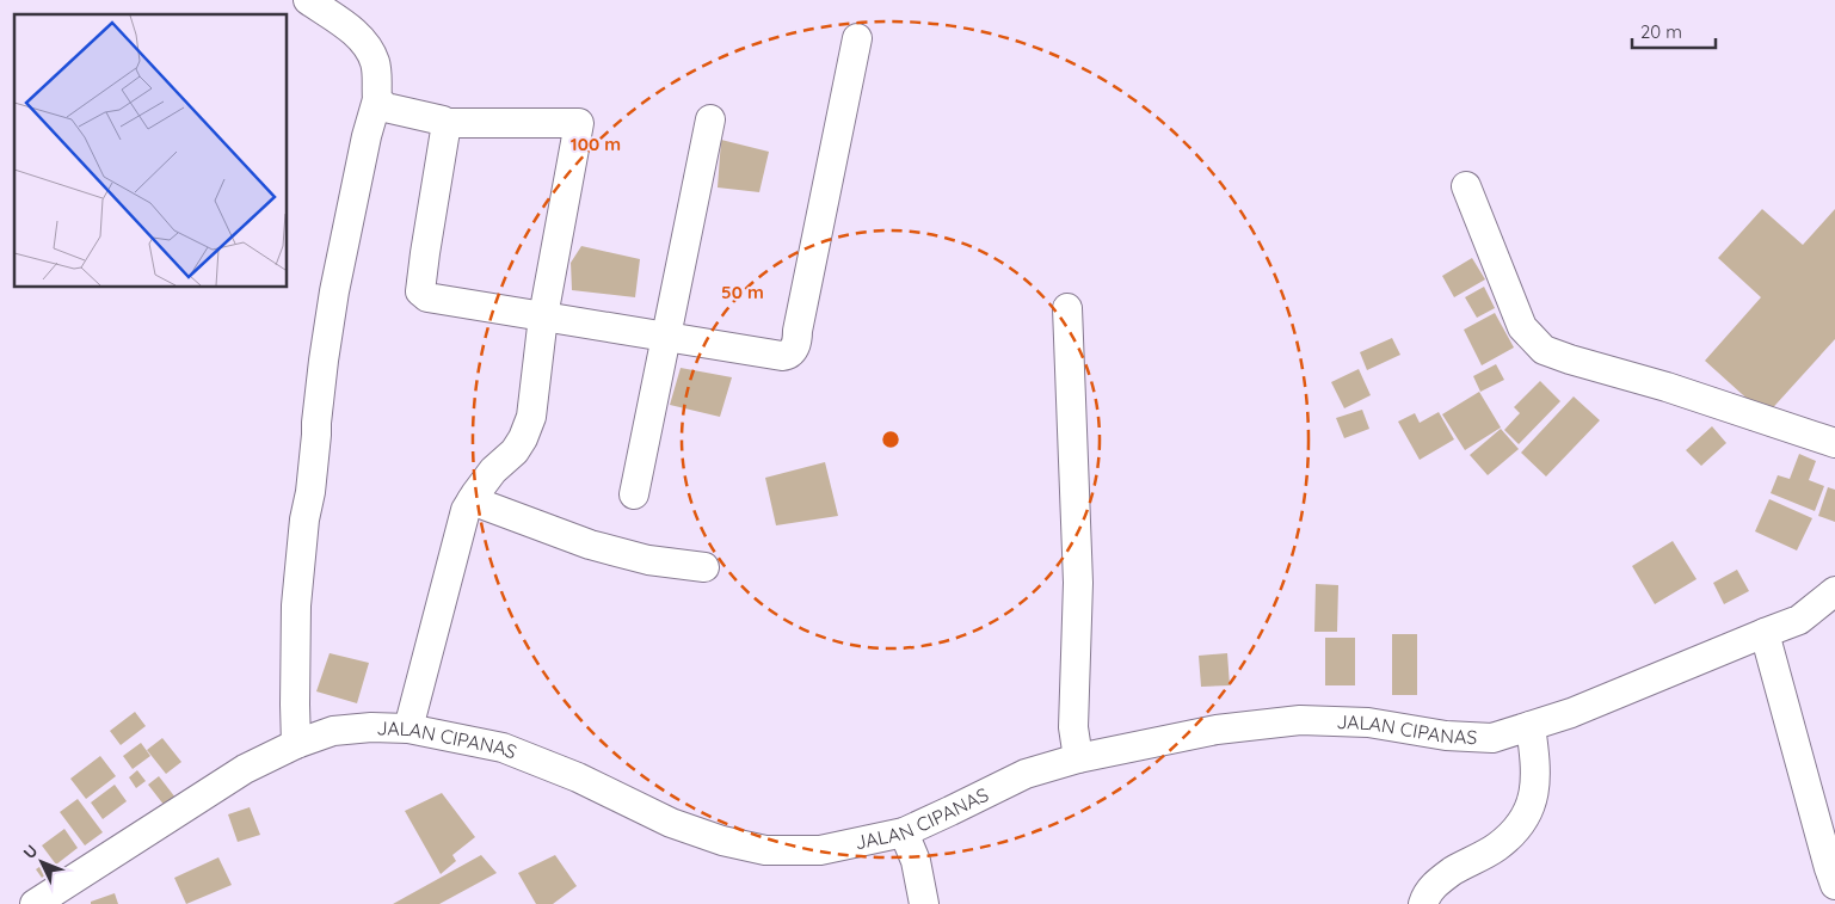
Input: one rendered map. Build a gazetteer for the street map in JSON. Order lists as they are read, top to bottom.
{
  "streets": {
    "street": ["JALAN CIPANAS"]
  },
  "scale_bar": "20 m",
  "north": "top left",
  "rings": ["100 m", "50 m"]
}
